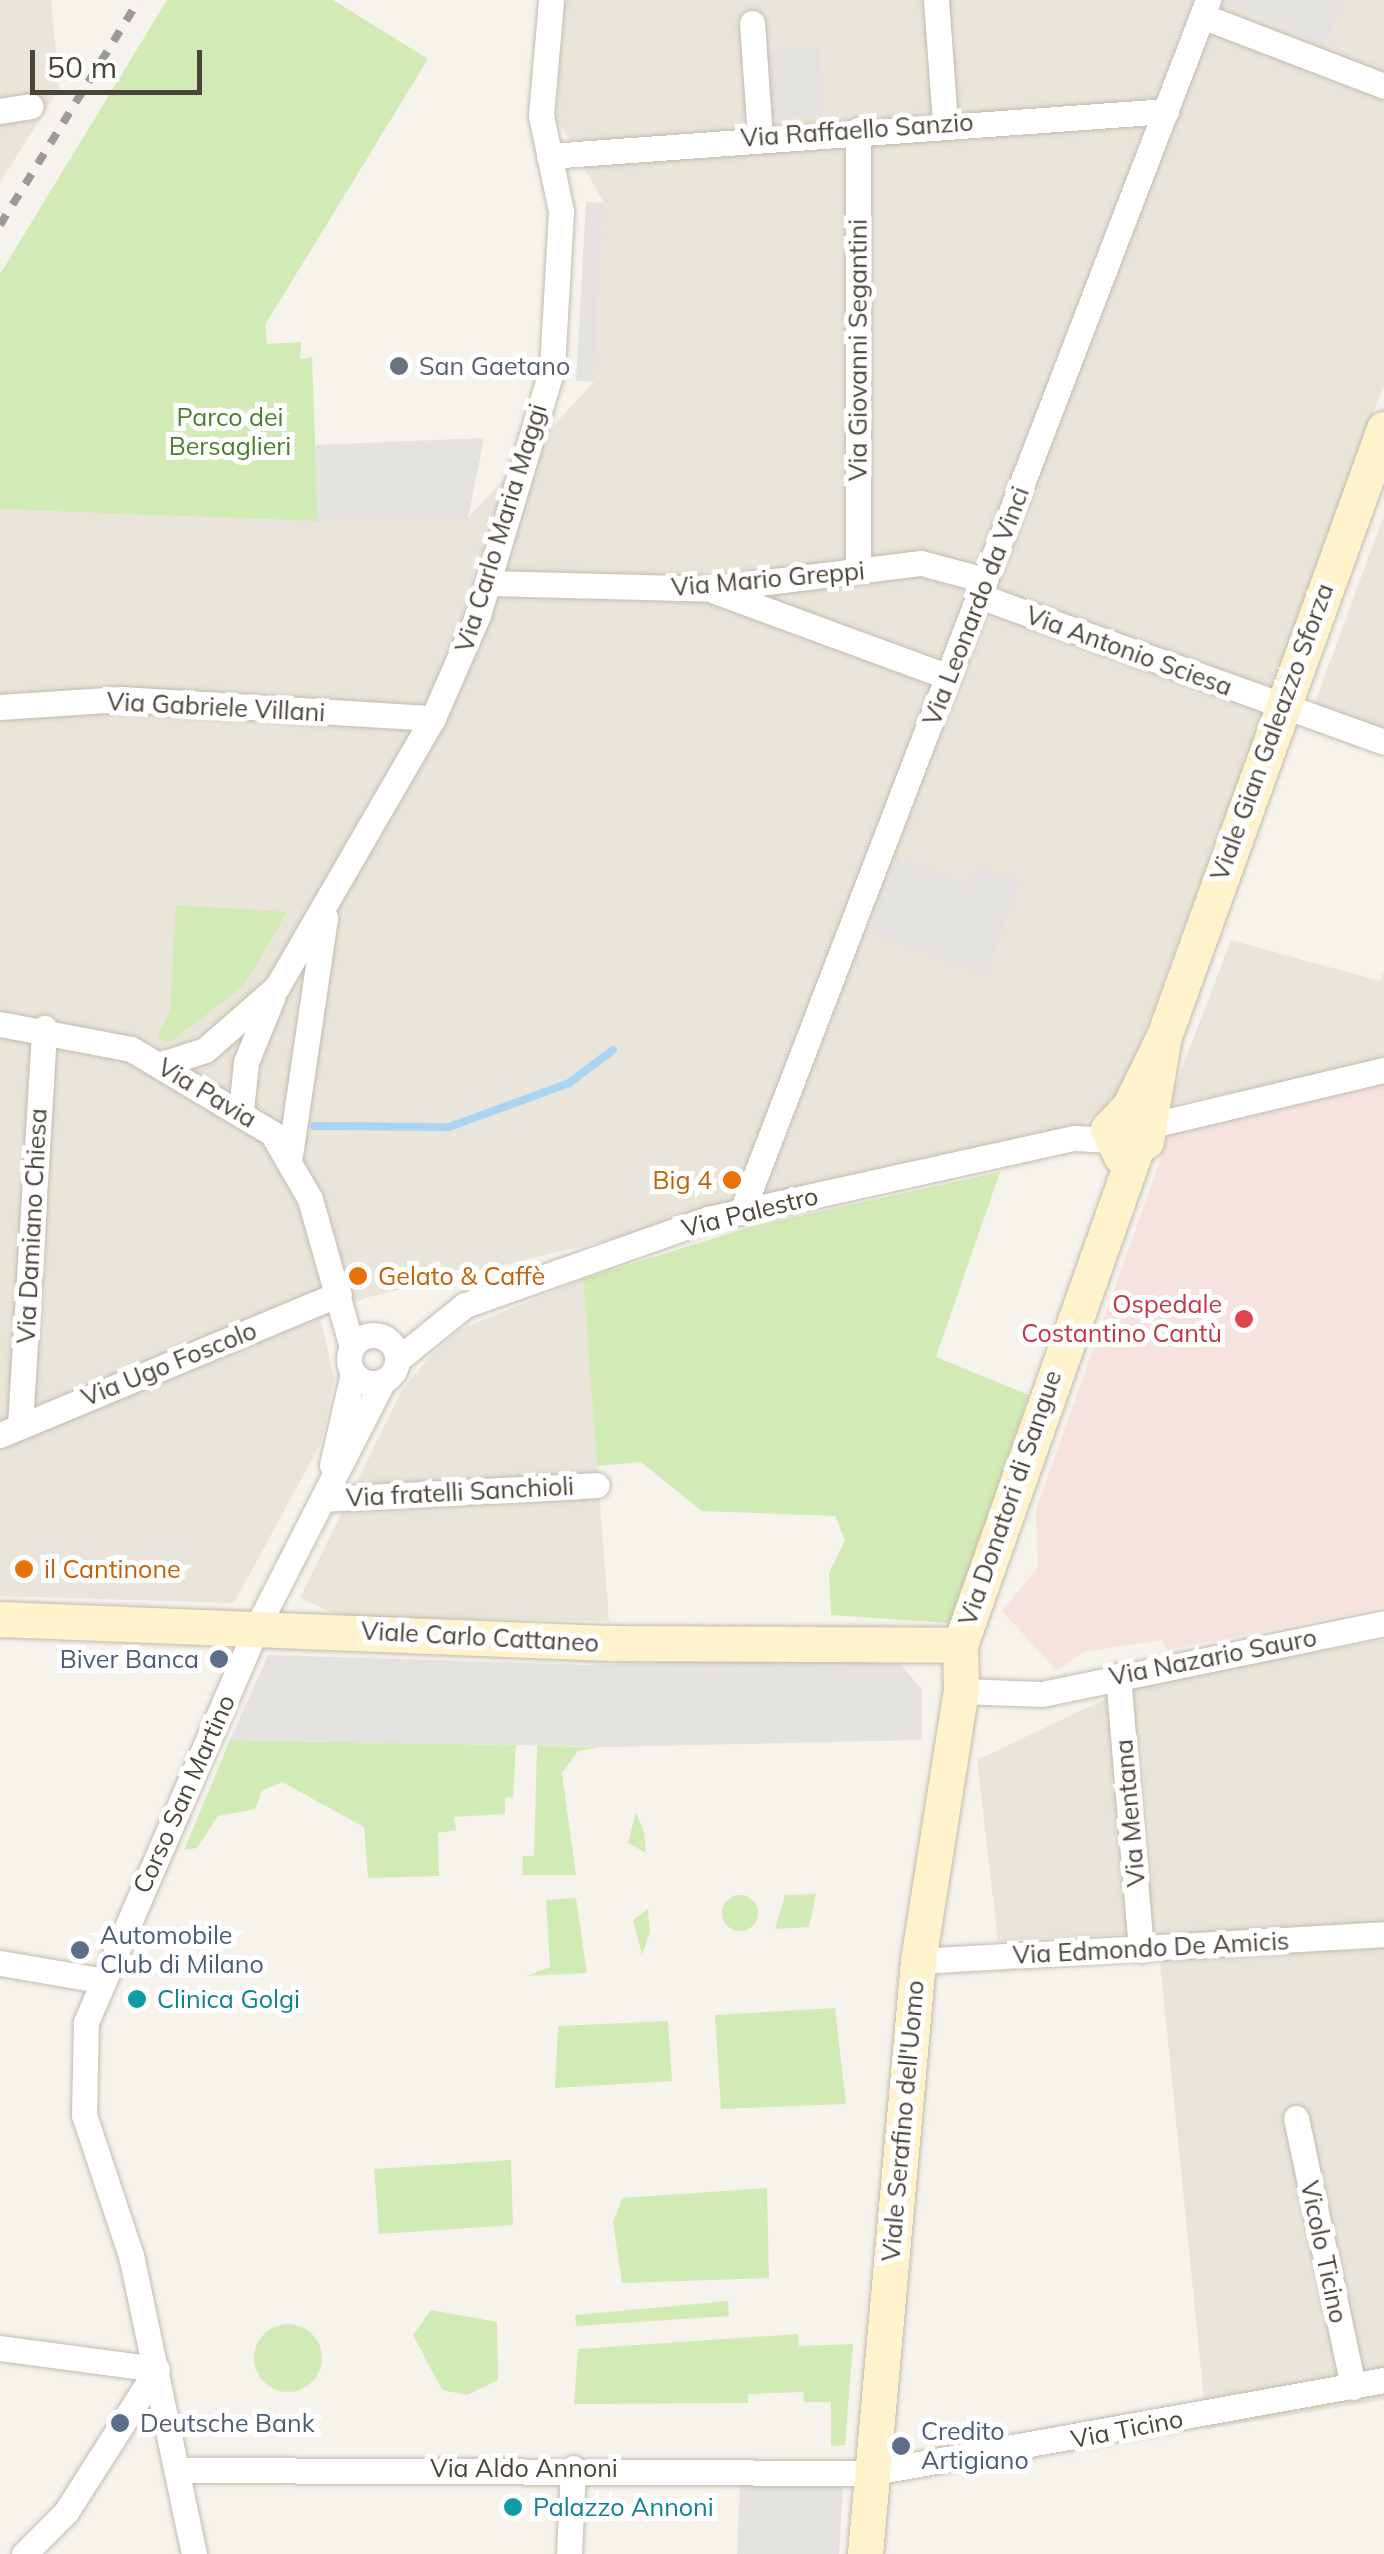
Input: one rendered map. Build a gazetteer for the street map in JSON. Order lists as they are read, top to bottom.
{
  "streets": {
    "street": [
      "Via Raffaello Sanzio",
      "Via Giovanni Segantini",
      "Via Carlo Maria Maggi",
      "Via Mario Greppi",
      "Via Leonardo da Vinci",
      "Via Antonio Sciesa",
      "Via Gabriele Villani",
      "Viale Gian Galeazzo Sforza",
      "Via Pavia",
      "Via Palestro",
      "Via Damiano Chiesa",
      "Via Ugo Foscolo",
      "Via fratelli Sanchioli",
      "Via Donatori di Sangue",
      "Viale Carlo Cattaneo",
      "Via Nazario Sauro",
      "Corso San Martino",
      "Via Mentana",
      "Via Edmondo De Amicis",
      "Viale Serafino dell'Uomo",
      "Vicolo Ticino",
      "Via Ticino",
      "Via Aldo Annoni"
    ]
  },
  "crossings": [
    ["Via Raffaello Sanzio", "Via Giovanni Segantini"],
    ["Via Raffaello Sanzio", "Via Carlo Maria Maggi"],
    ["Via Raffaello Sanzio", "Via Leonardo da Vinci"],
    ["Via Giovanni Segantini", "Via Mario Greppi"],
    ["Via Carlo Maria Maggi", "Via Mario Greppi"],
    ["Via Carlo Maria Maggi", "Via Gabriele Villani"],
    ["Via Carlo Maria Maggi", "Via Pavia"],
    ["Via Mario Greppi", "Via Leonardo da Vinci"],
    ["Via Mario Greppi", "Via Antonio Sciesa"],
    ["Via Leonardo da Vinci", "Via Antonio Sciesa"],
    ["Via Leonardo da Vinci", "Via Palestro"],
    ["Via Antonio Sciesa", "Viale Gian Galeazzo Sforza"],
    ["Viale Gian Galeazzo Sforza", "Via Palestro"],
    ["Viale Gian Galeazzo Sforza", "Via Donatori di Sangue"],
    ["Via Pavia", "Via Palestro"],
    ["Via Pavia", "Via Damiano Chiesa"],
    ["Via Pavia", "Via Ugo Foscolo"],
    ["Via Palestro", "Via Donatori di Sangue"],
    ["Via Damiano Chiesa", "Via Ugo Foscolo"],
    ["Via Donatori di Sangue", "Viale Carlo Cattaneo"],
    ["Via Donatori di Sangue", "Via Nazario Sauro"],
    ["Via Donatori di Sangue", "Viale Serafino dell'Uomo"],
    ["Viale Carlo Cattaneo", "Corso San Martino"],
    ["Via Nazario Sauro", "Via Mentana"],
    ["Via Nazario Sauro", "Viale Serafino dell'Uomo"],
    ["Corso San Martino", "Via Aldo Annoni"],
    ["Via Mentana", "Via Edmondo De Amicis"],
    ["Via Edmondo De Amicis", "Viale Serafino dell'Uomo"],
    ["Viale Serafino dell'Uomo", "Via Ticino"],
    ["Viale Serafino dell'Uomo", "Via Aldo Annoni"],
    ["Vicolo Ticino", "Via Ticino"],
    ["Via Ticino", "Via Aldo Annoni"]
  ],
  "parks": ["Parco dei Bersaglieri"],
  "places": [
    "San Gaetano",
    "Big 4",
    "Gelato & Caffè",
    "Ospedale Costantino Cantù",
    "il Cantinone",
    "Biver Banca",
    "Automobile Club di Milano",
    "Clinica Golgi",
    "Deutsche Bank",
    "Credito Artigiano",
    "Palazzo Annoni"
  ],
  "scale_bar": "50 m"
}
